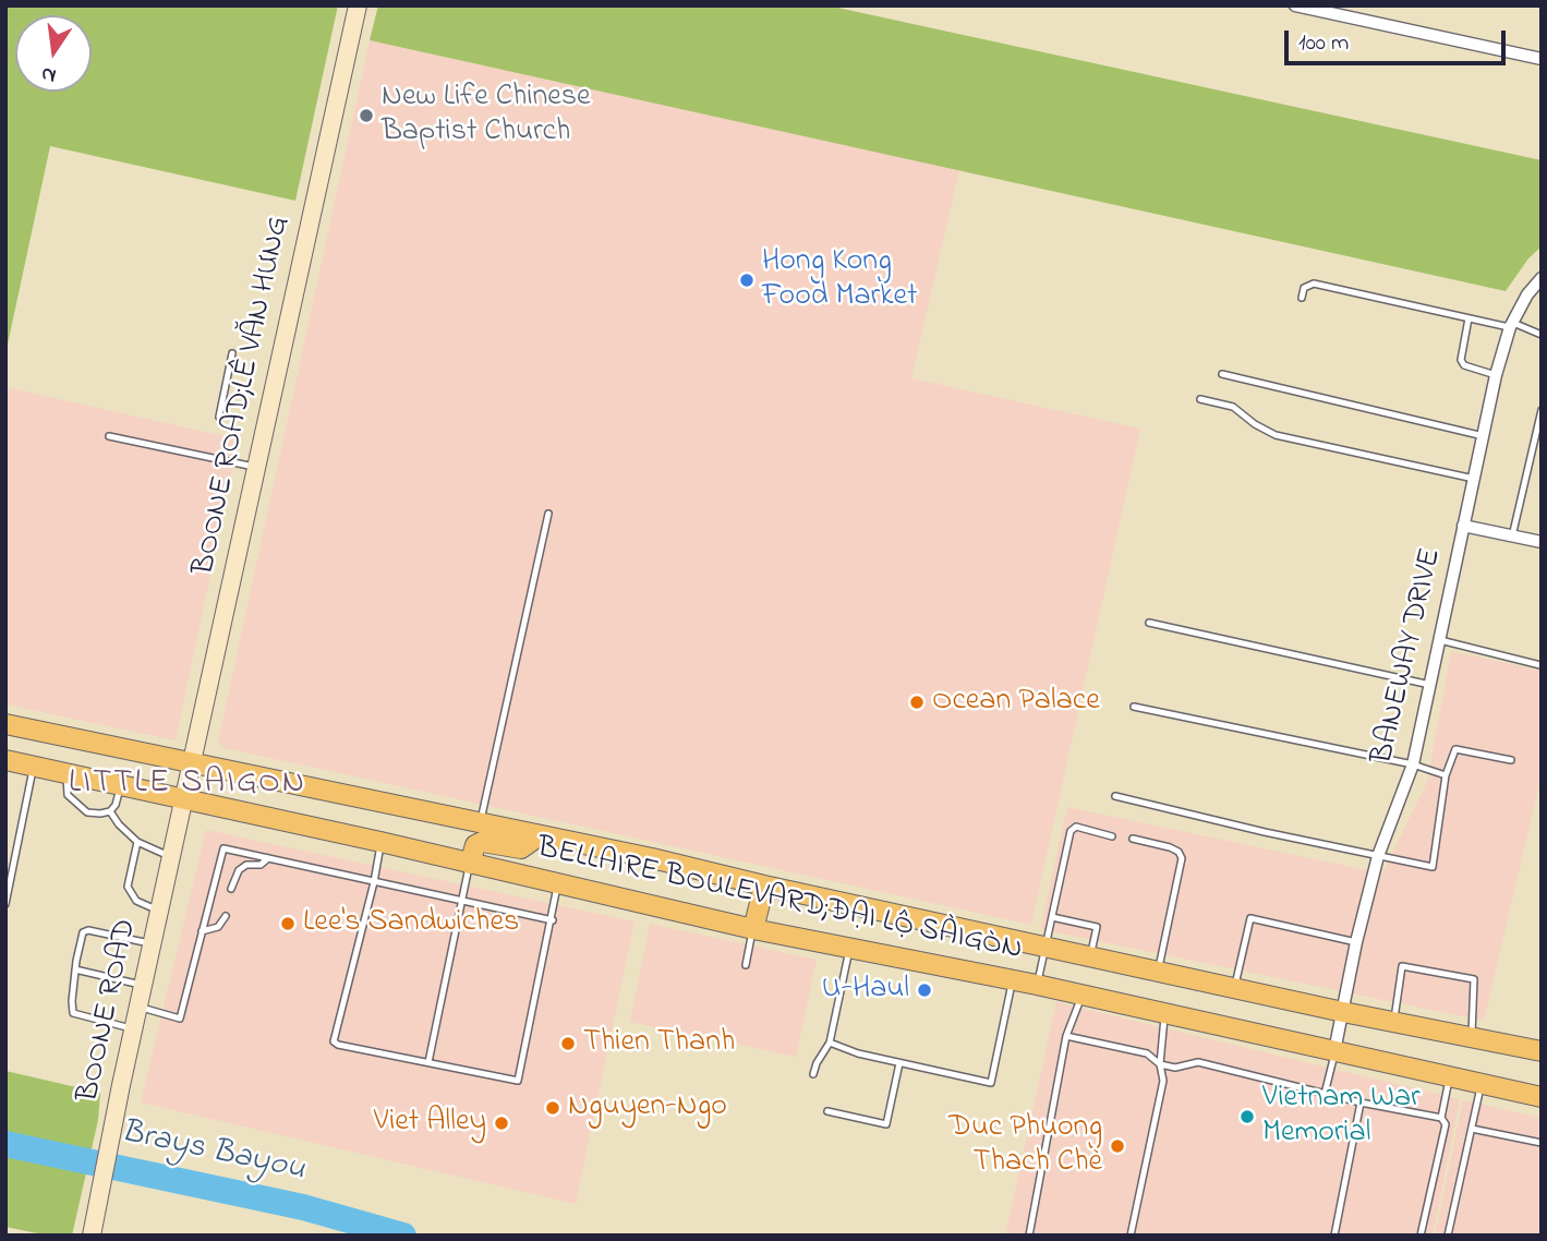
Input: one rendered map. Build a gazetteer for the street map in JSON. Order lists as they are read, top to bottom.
{
  "streets": {
    "main road": ["BELLAIRE BOULEVARD;ĐẠI LỘ SÀIGÒN"],
    "street": ["BOONE ROAD;LÊ VĂN HƯNG", "BANEWAY DRIVE", "BOONE ROAD"]
  },
  "crossings": [
    ["BOONE ROAD;LÊ VĂN HƯNG", "BELLAIRE BOULEVARD;ĐẠI LỘ SÀIGÒN"],
    ["BOONE ROAD;LÊ VĂN HƯNG", "BOONE ROAD"],
    ["BANEWAY DRIVE", "BELLAIRE BOULEVARD;ĐẠI LỘ SÀIGÒN"],
    ["BELLAIRE BOULEVARD;ĐẠI LỘ SÀIGÒN", "BOONE ROAD"]
  ],
  "districts": ["LITTLE SAIGON"],
  "water": ["Brays Bayou"],
  "places": [
    "New Life Chinese Baptist Church",
    "Hong Kong Food Market",
    "Ocean Palace",
    "Lee's Sandwiches",
    "U-Haul",
    "Thien Thanh",
    "Nguyen-Ngo",
    "Vietnam War Memorial",
    "Viet Alley",
    "Duc Phuong Thach Chè"
  ],
  "scale_bar": "100 m",
  "north": "bottom"
}
